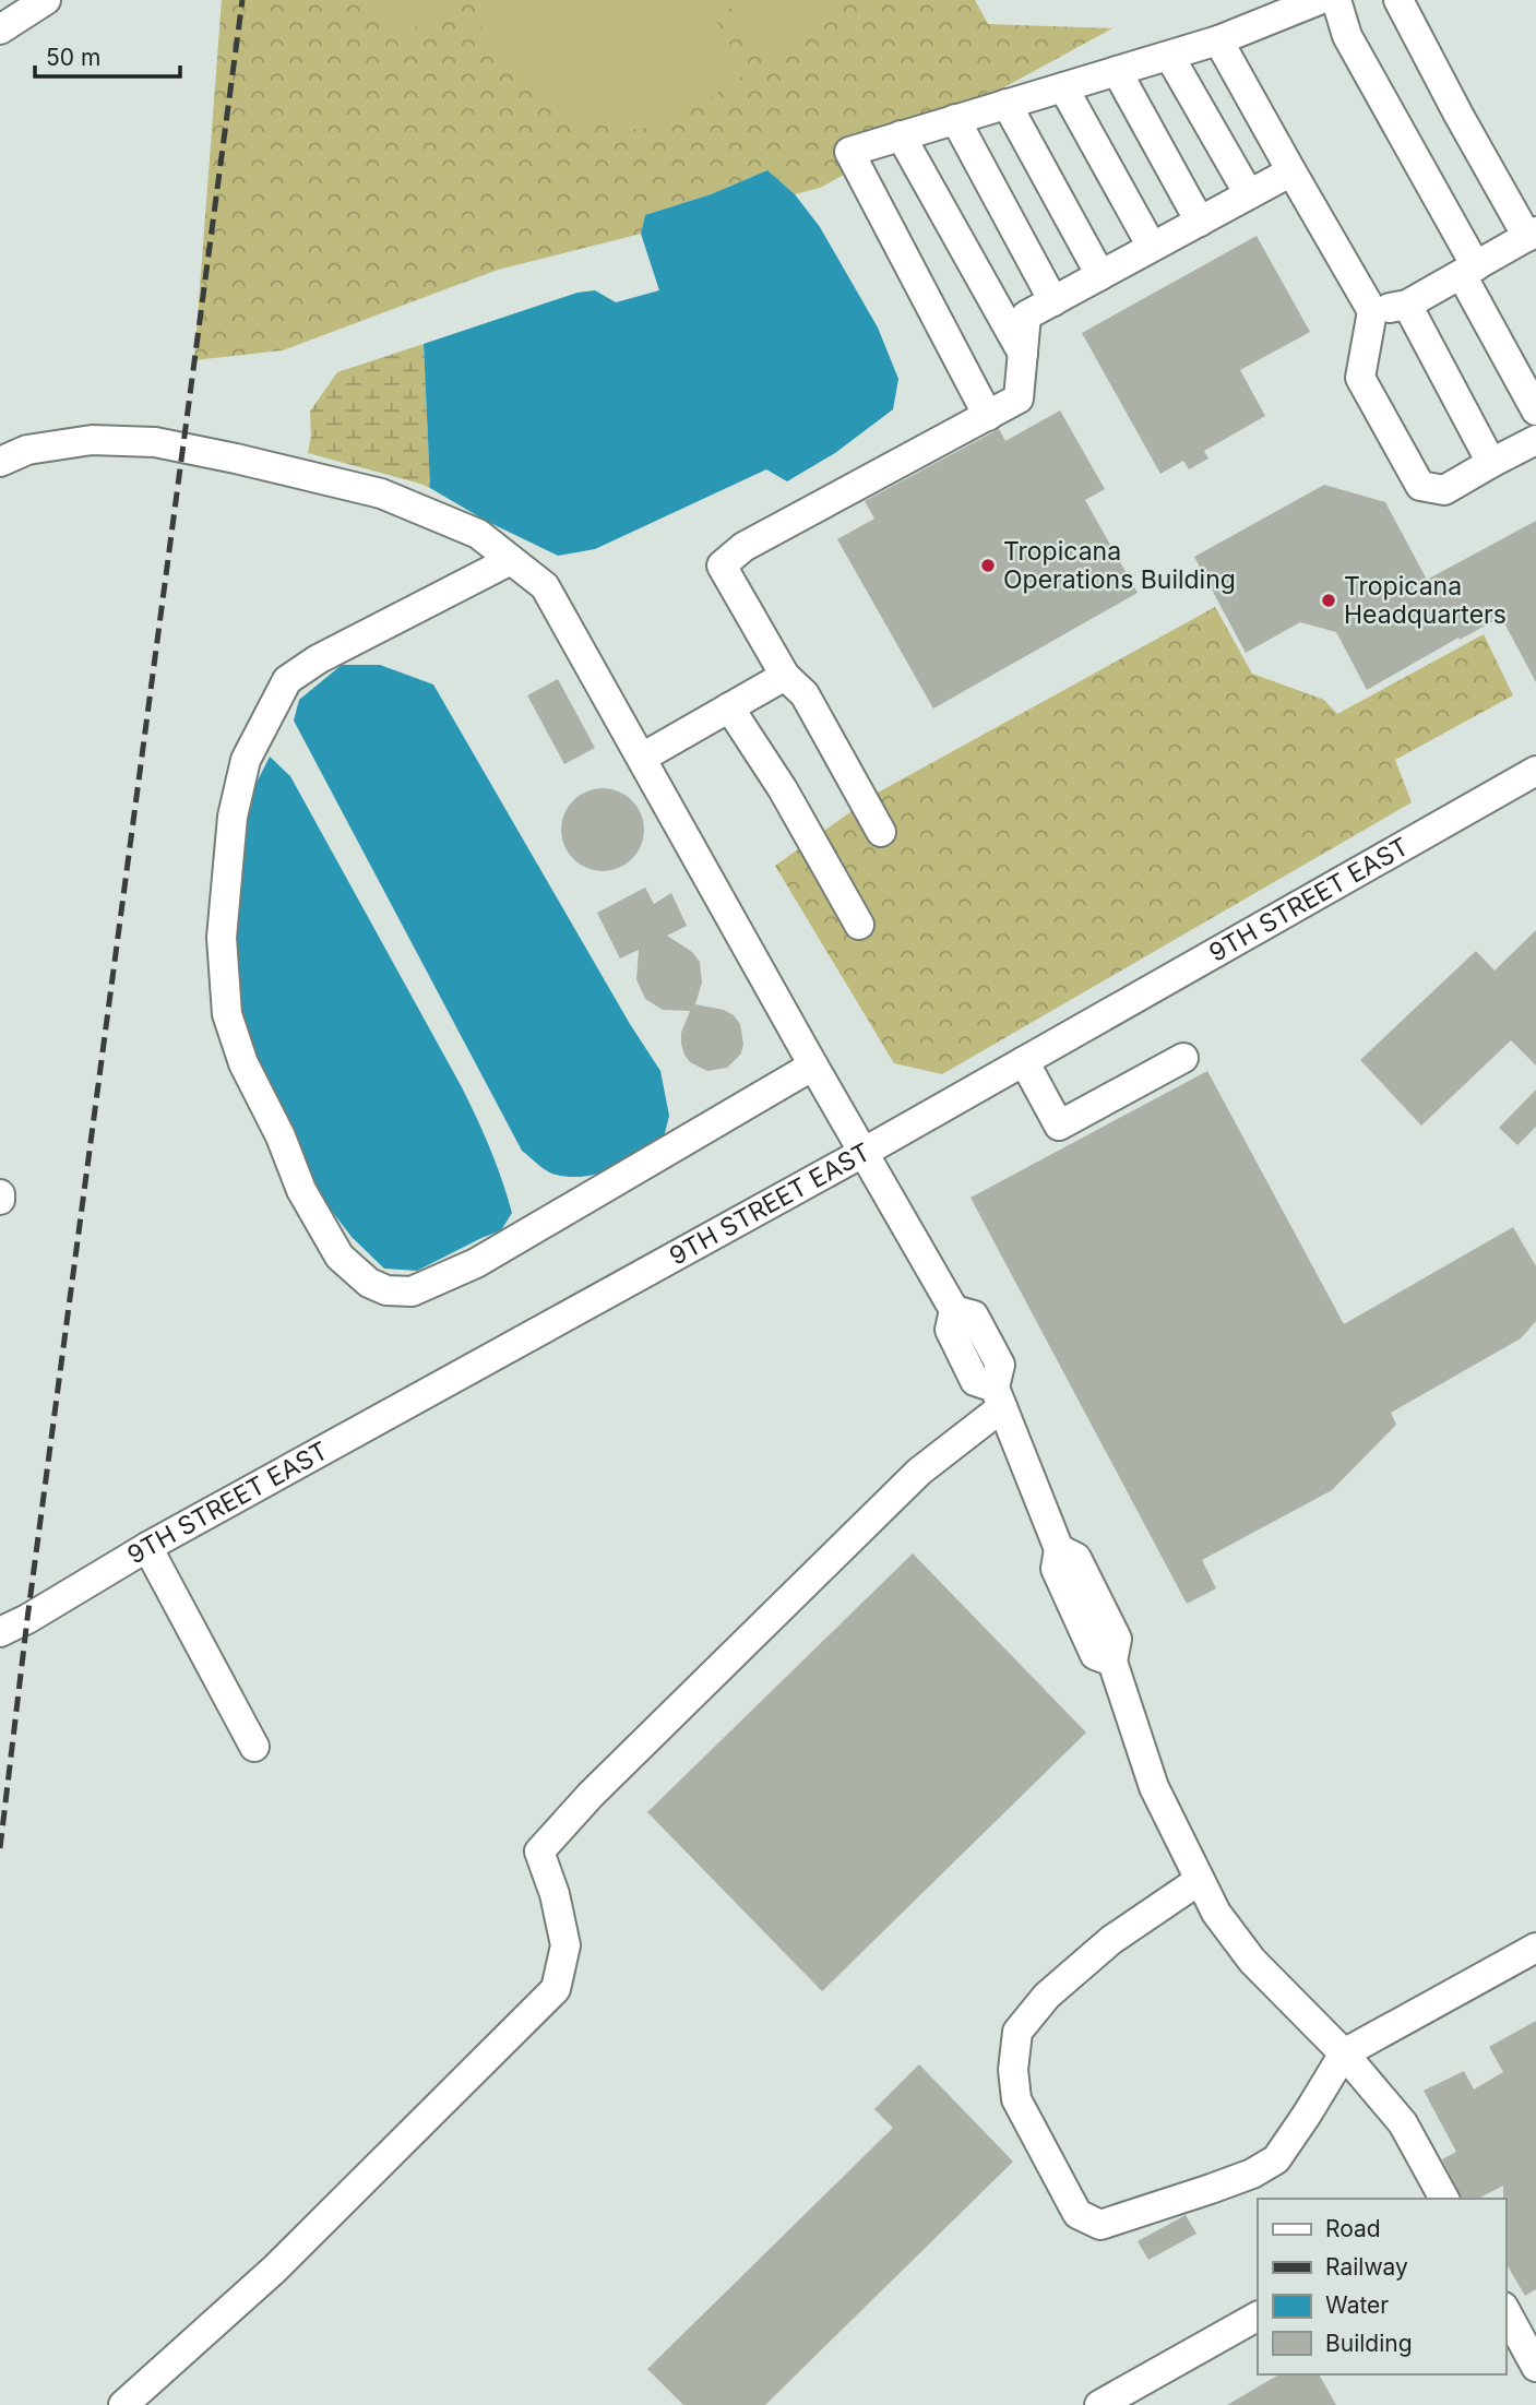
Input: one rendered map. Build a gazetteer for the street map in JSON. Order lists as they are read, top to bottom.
{
  "streets": {
    "street": ["9TH STREET EAST"]
  },
  "places": ["Tropicana Operations Building", "Tropicana Headquarters"],
  "legend": [
    "Road",
    "Railway",
    "Water",
    "Building"
  ],
  "scale_bar": "50 m"
}
